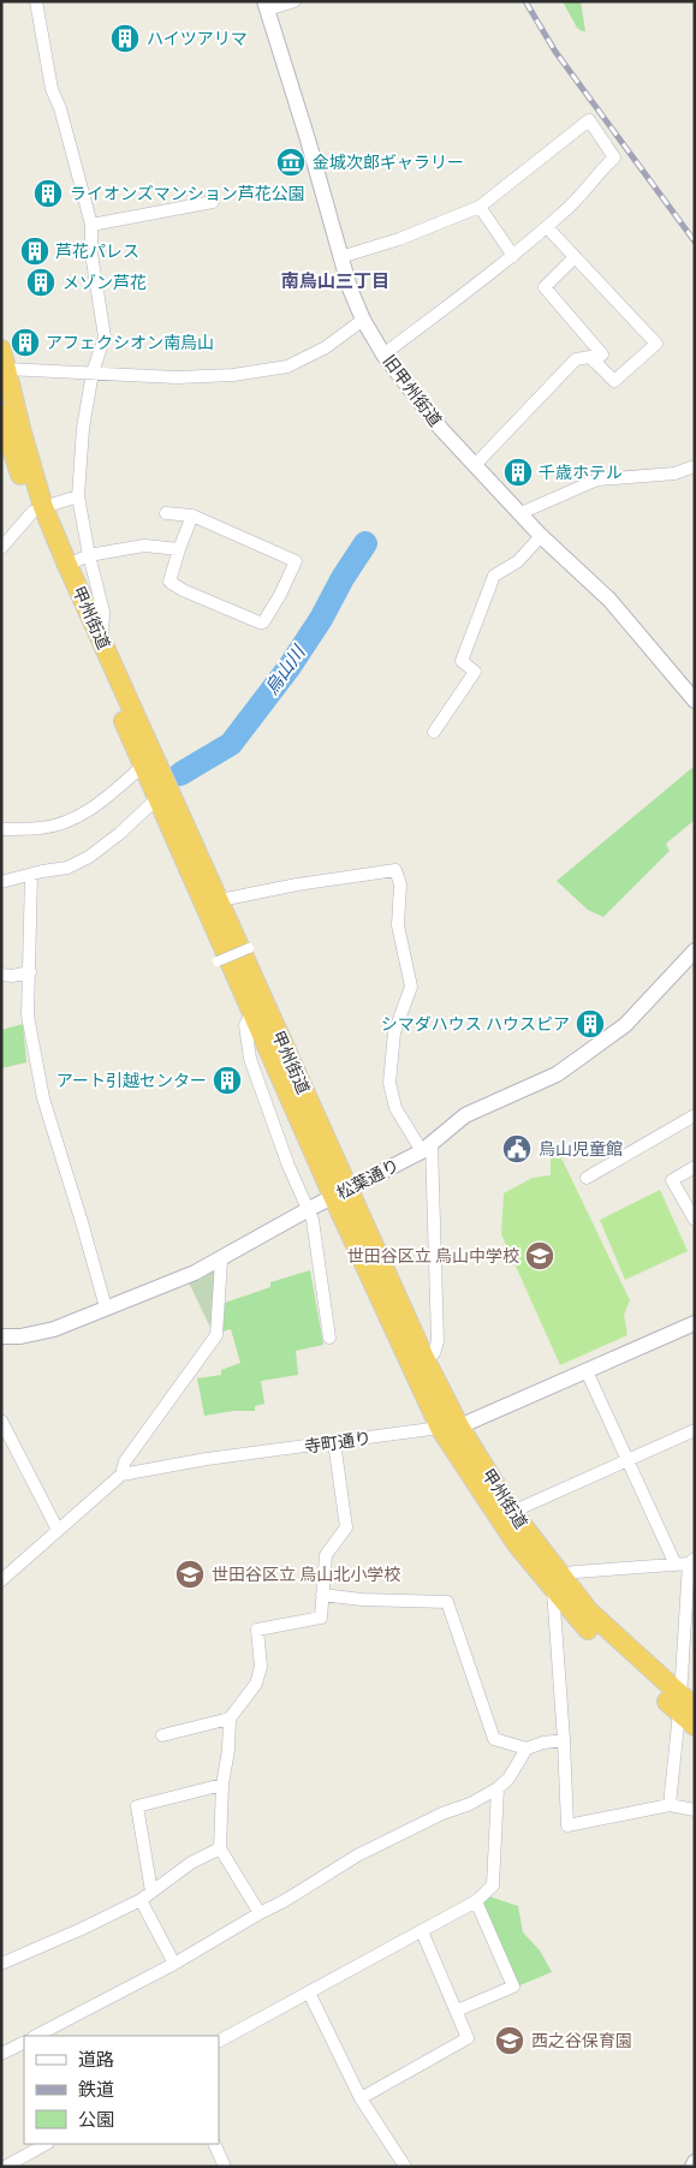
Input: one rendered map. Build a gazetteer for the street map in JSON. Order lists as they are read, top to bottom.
{
  "streets": {
    "highway": ["甲州街道"],
    "street": ["旧甲州街道", "松葉通り", "寺町通り"]
  },
  "crossings": [
    ["甲州街道", "松葉通り"],
    ["甲州街道", "寺町通り"]
  ],
  "districts": ["南烏山三丁目"],
  "water": ["烏山川"],
  "places": {
    "building": [
      "ハイツアリマ",
      "ライオンズマンション芦花公園",
      "芦花パレス",
      "メゾン芦花",
      "アフェクシオン南烏山",
      "千歳ホテル",
      "シマダハウス ハウスピア",
      "アート引越センター"
    ],
    "museum": ["金城次郎ギャラリー"],
    "public building": ["烏山児童館"],
    "school or university": ["世田谷区立 烏山中学校", "世田谷区立 烏山北小学校", "西之谷保育園"]
  },
  "legend": ["道路", "鉄道", "公園"]
}
